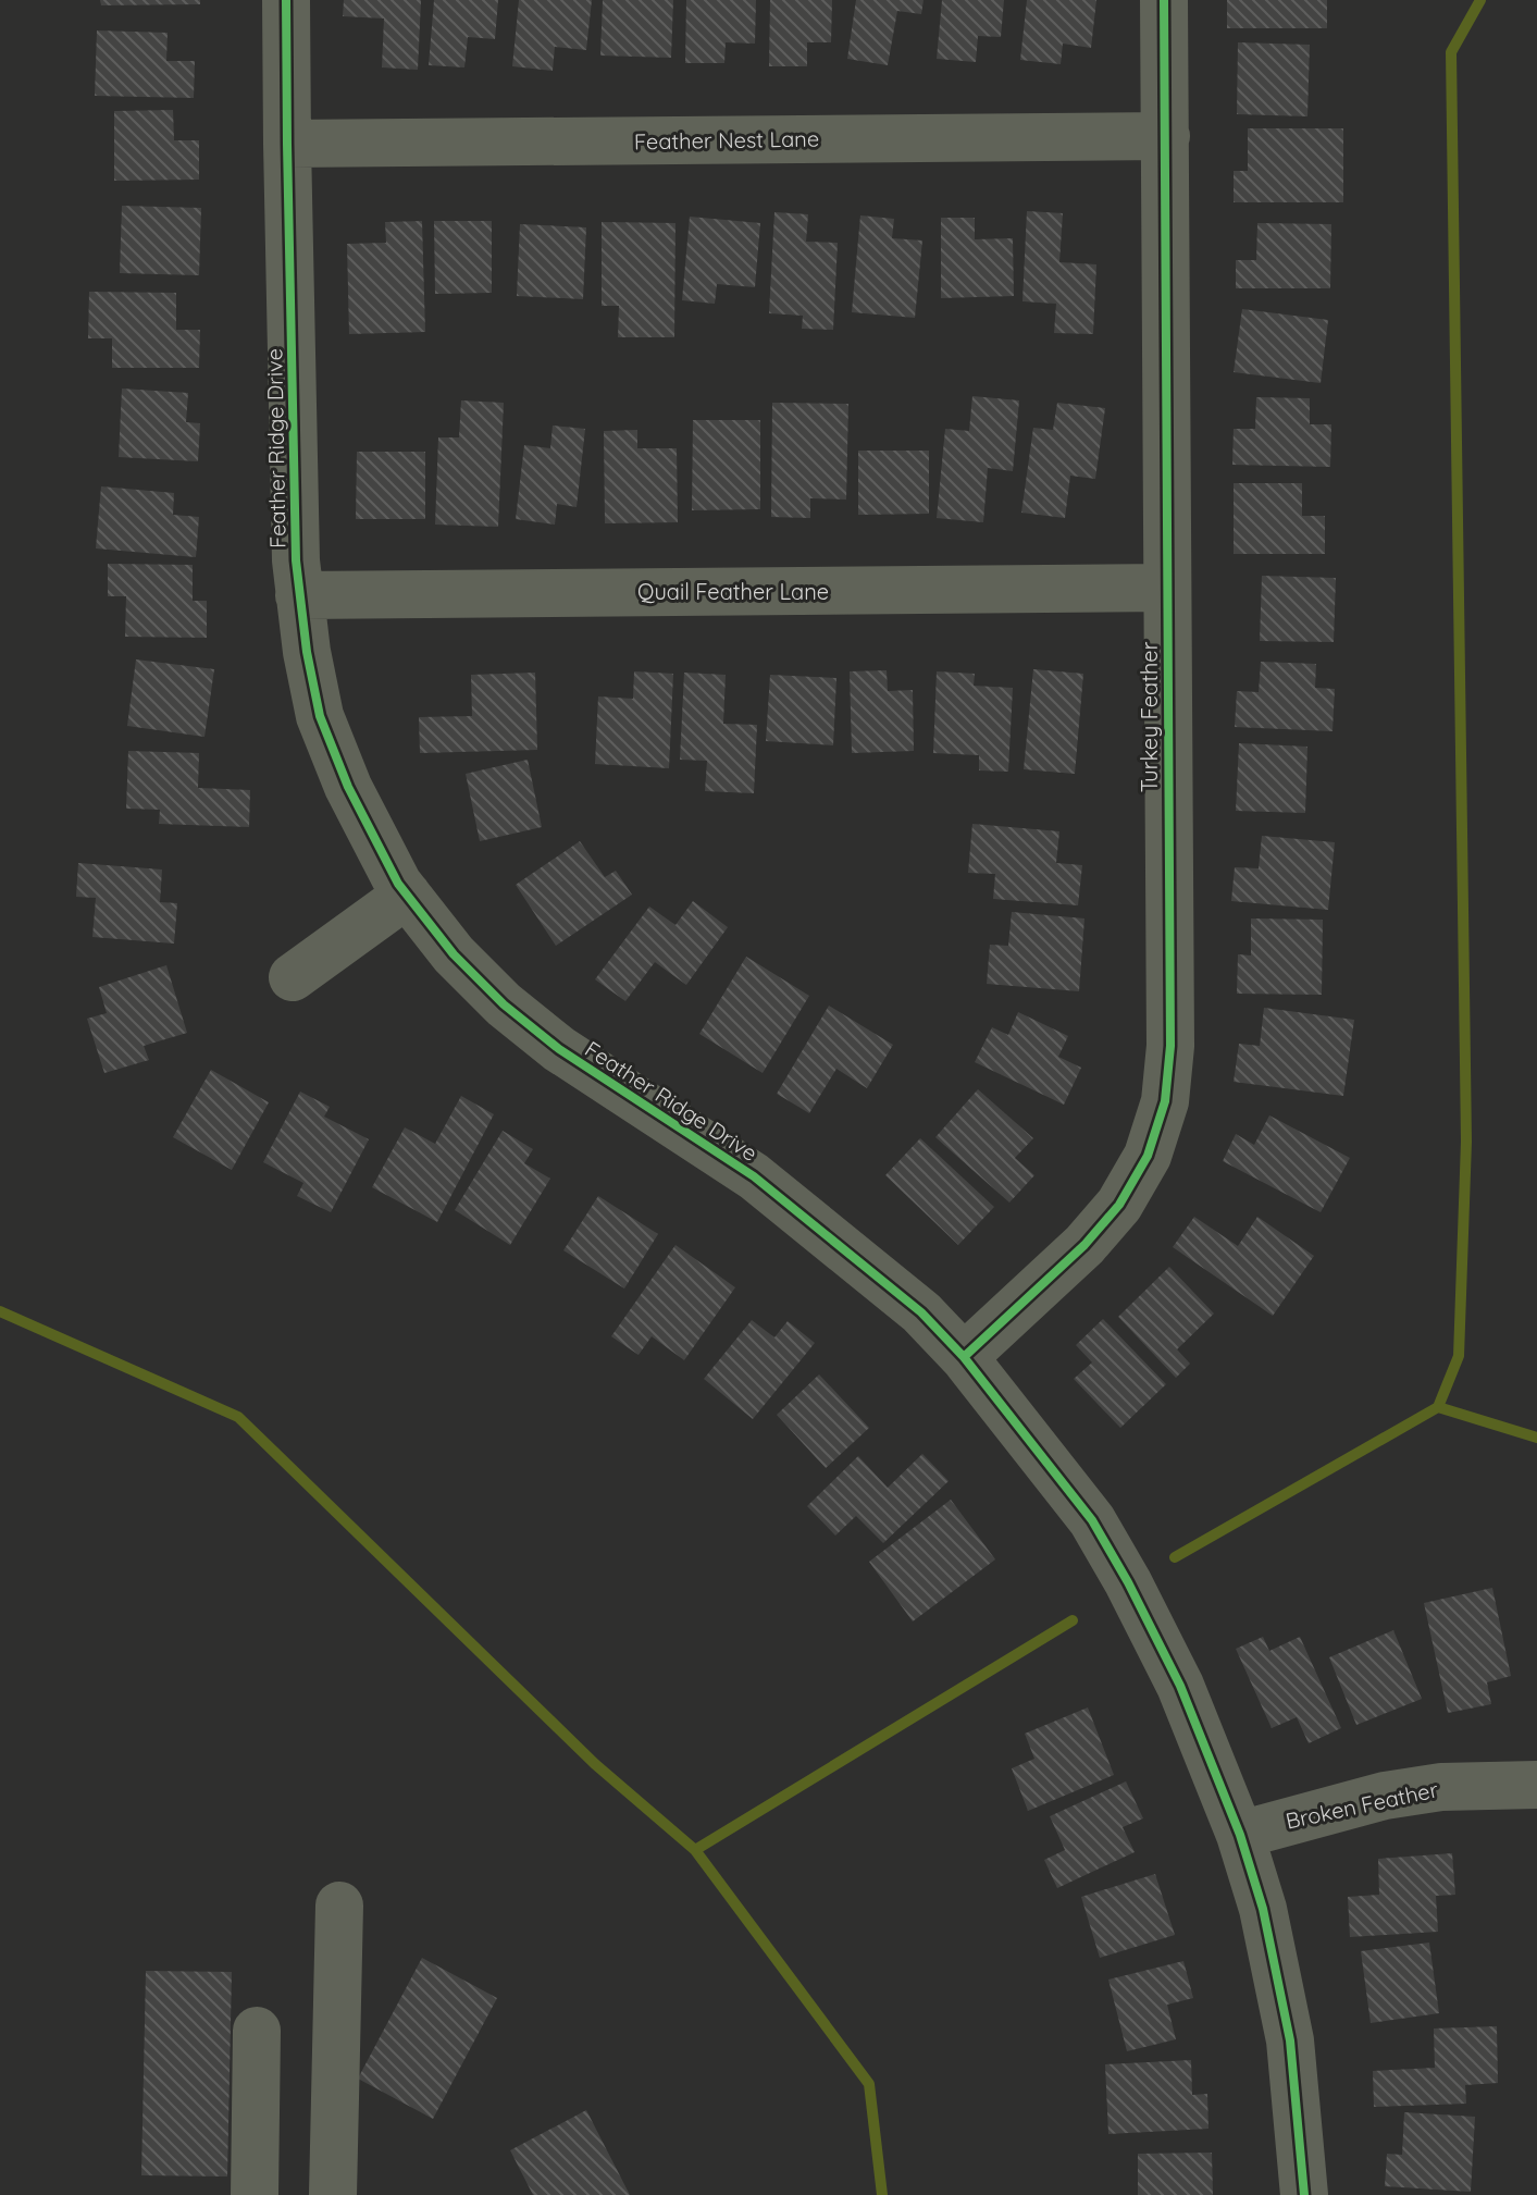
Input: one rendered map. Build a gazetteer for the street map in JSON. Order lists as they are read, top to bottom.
{
  "streets": {
    "street": [
      "Feather Nest Lane",
      "Feather Ridge Drive",
      "Quail Feather Lane",
      "Turkey Feather",
      "Broken Feather"
    ]
  },
  "crossings": [
    ["Feather Nest Lane", "Feather Ridge Drive"],
    ["Feather Nest Lane", "Turkey Feather"],
    ["Feather Ridge Drive", "Quail Feather Lane"],
    ["Feather Ridge Drive", "Turkey Feather"],
    ["Feather Ridge Drive", "Broken Feather"],
    ["Quail Feather Lane", "Turkey Feather"]
  ]
}
